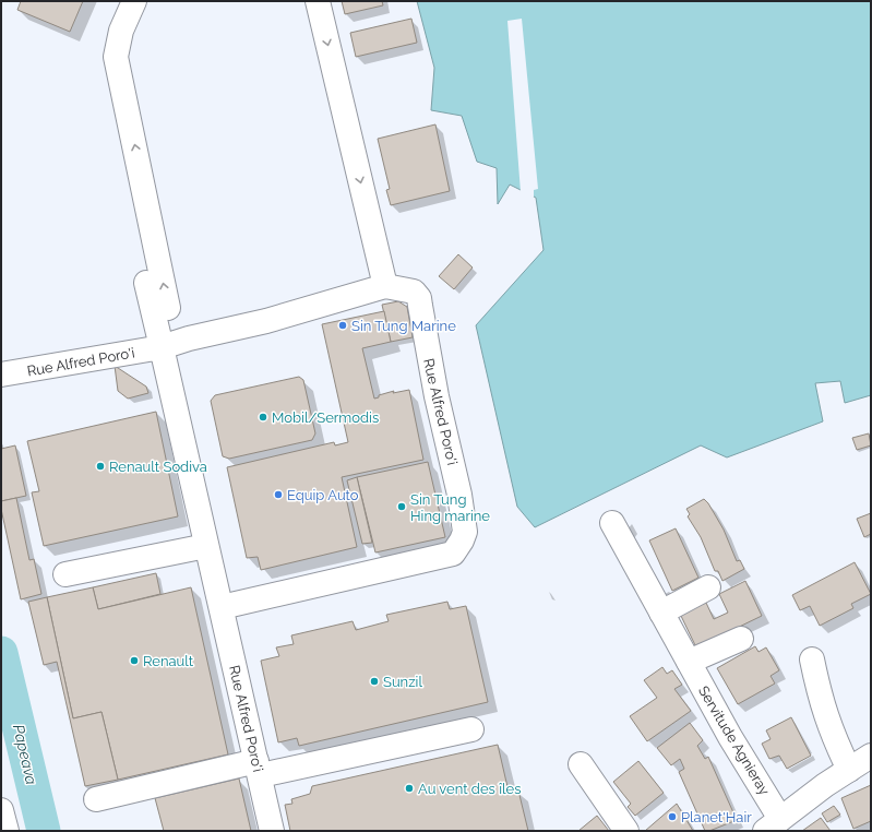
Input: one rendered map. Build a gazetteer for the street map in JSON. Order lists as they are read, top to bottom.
{
  "streets": {
    "street": ["Rue Alfred Poro'i", "Servitude Agnieray"]
  },
  "water": ["Papeava"],
  "places": [
    "Sin Tung Marine",
    "Mobil/Sermodis",
    "Renault Sodiva",
    "Equip Auto",
    "Sin Tung Hing marine",
    "Renault",
    "Sunzil",
    "Au vent des îles",
    "Planet'Hair"
  ]
}
